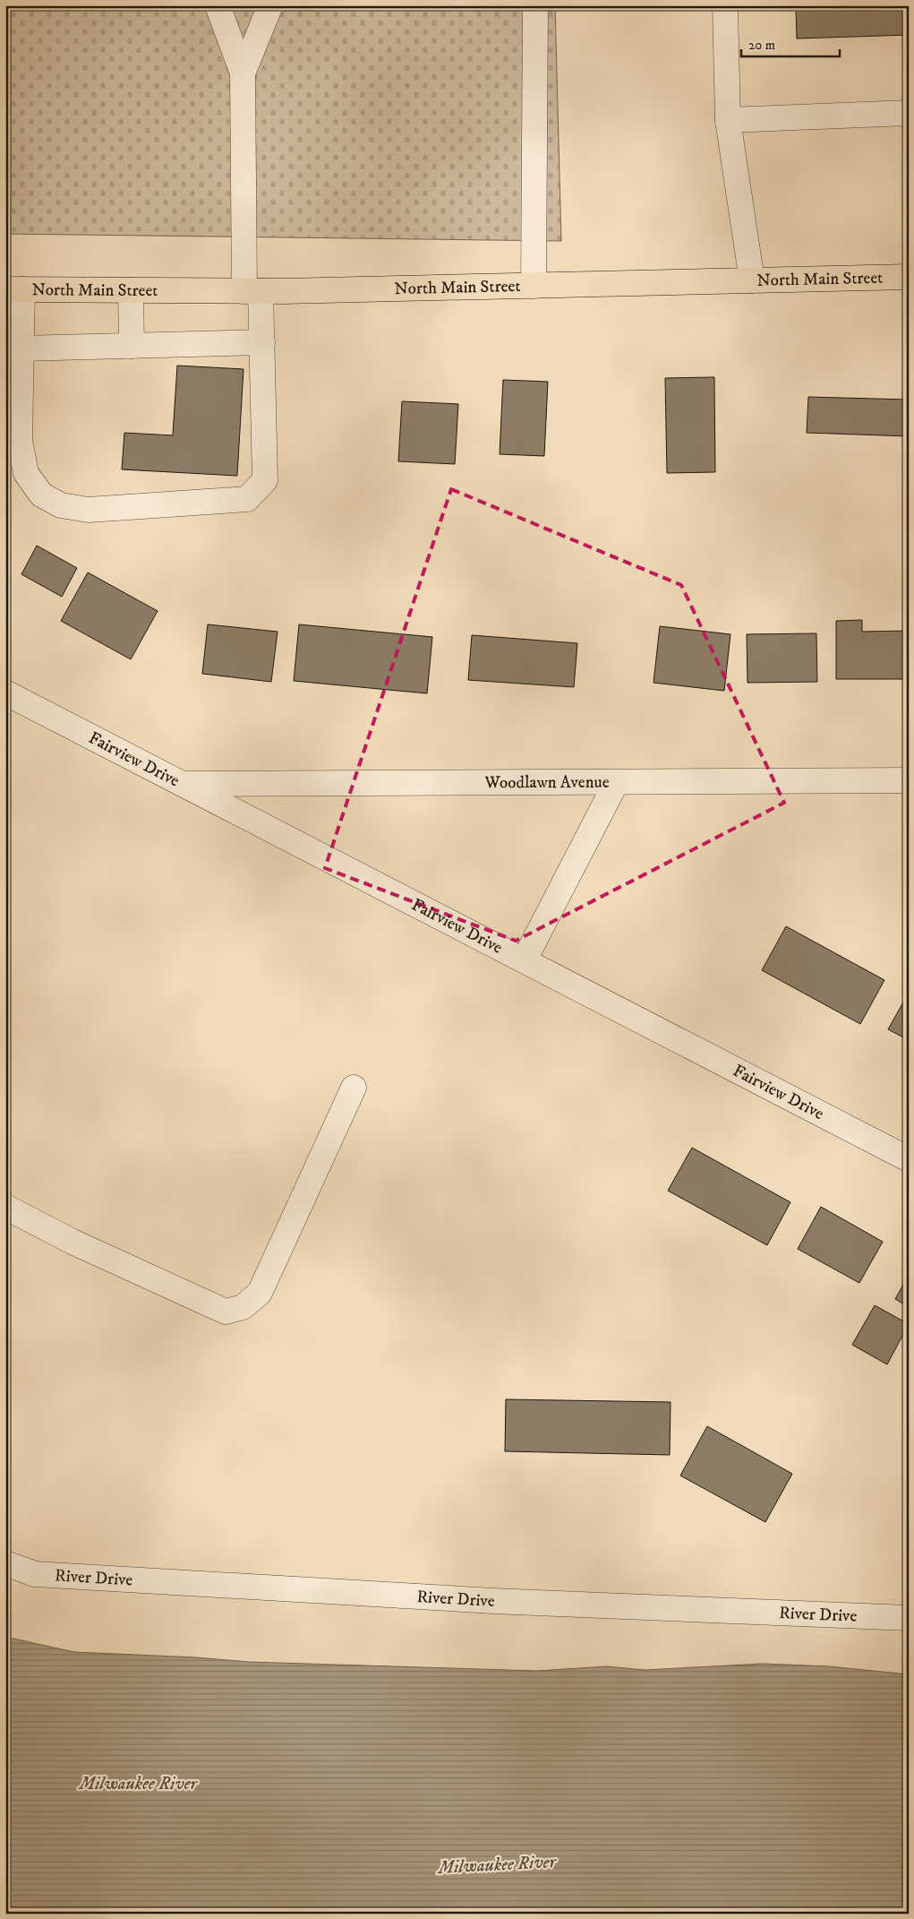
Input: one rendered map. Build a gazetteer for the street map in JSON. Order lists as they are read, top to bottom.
{
  "streets": {
    "main road": ["North Main Street"],
    "street": ["Fairview Drive", "Woodlawn Avenue", "River Drive"]
  },
  "crossings": [
    ["Fairview Drive", "Woodlawn Avenue"]
  ],
  "water": ["Milwaukee River"],
  "scale_bar": "20 m"
}
